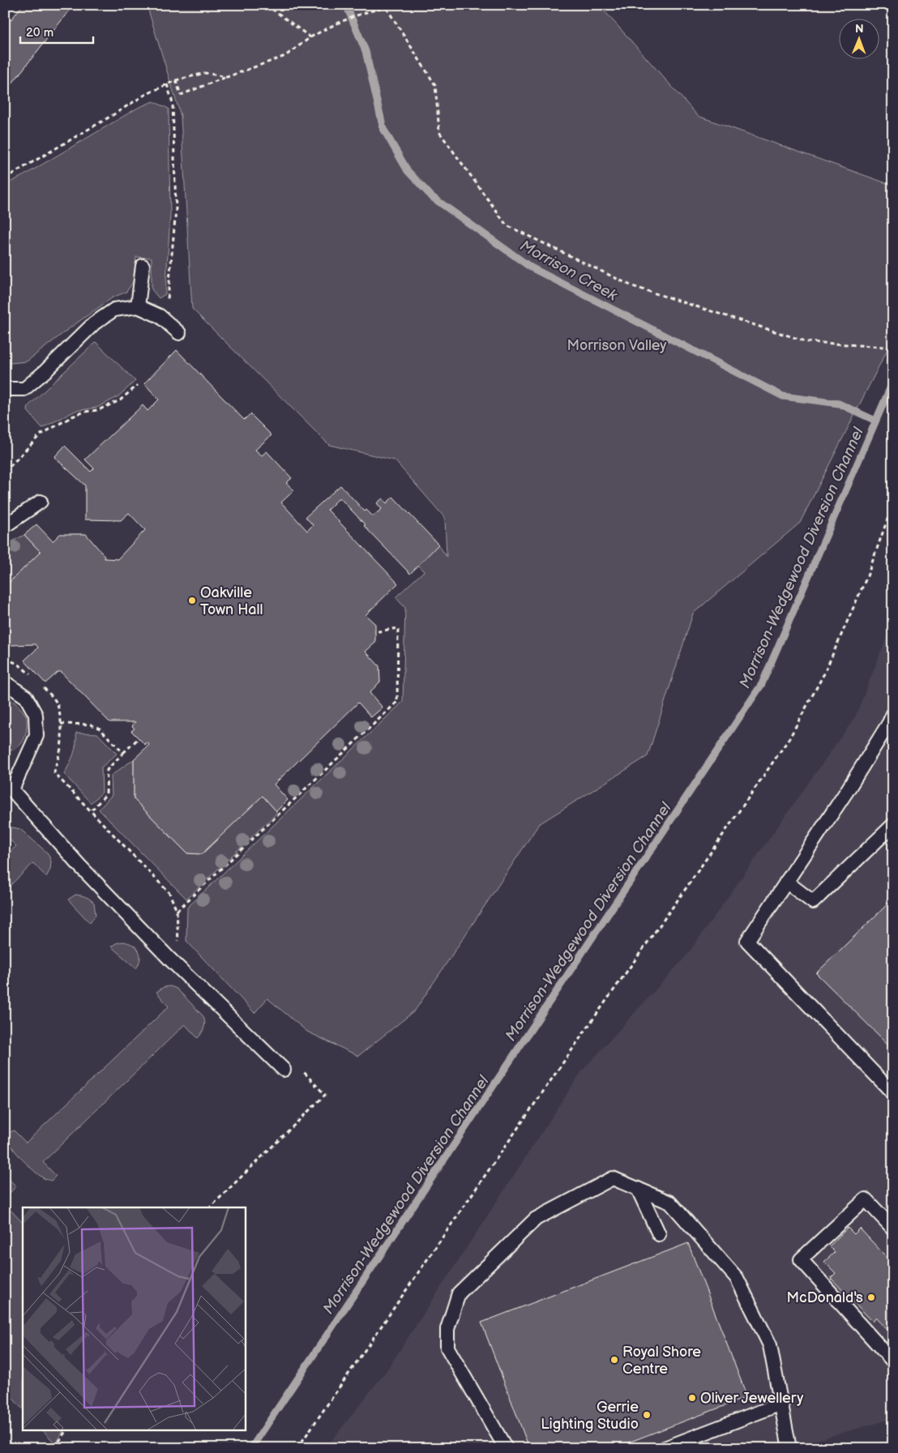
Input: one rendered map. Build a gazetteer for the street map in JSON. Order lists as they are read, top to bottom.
{
  "water": ["Morrison Creek", "Morrison-Wedgewood Diversion Channel"],
  "parks": ["Morrison Valley"],
  "places": [
    "Oakville Town Hall",
    "McDonald's",
    "Royal Shore Centre",
    "Oliver Jewellery",
    "Gerrie Lighting Studio"
  ],
  "scale_bar": "20 m",
  "north": "top"
}
